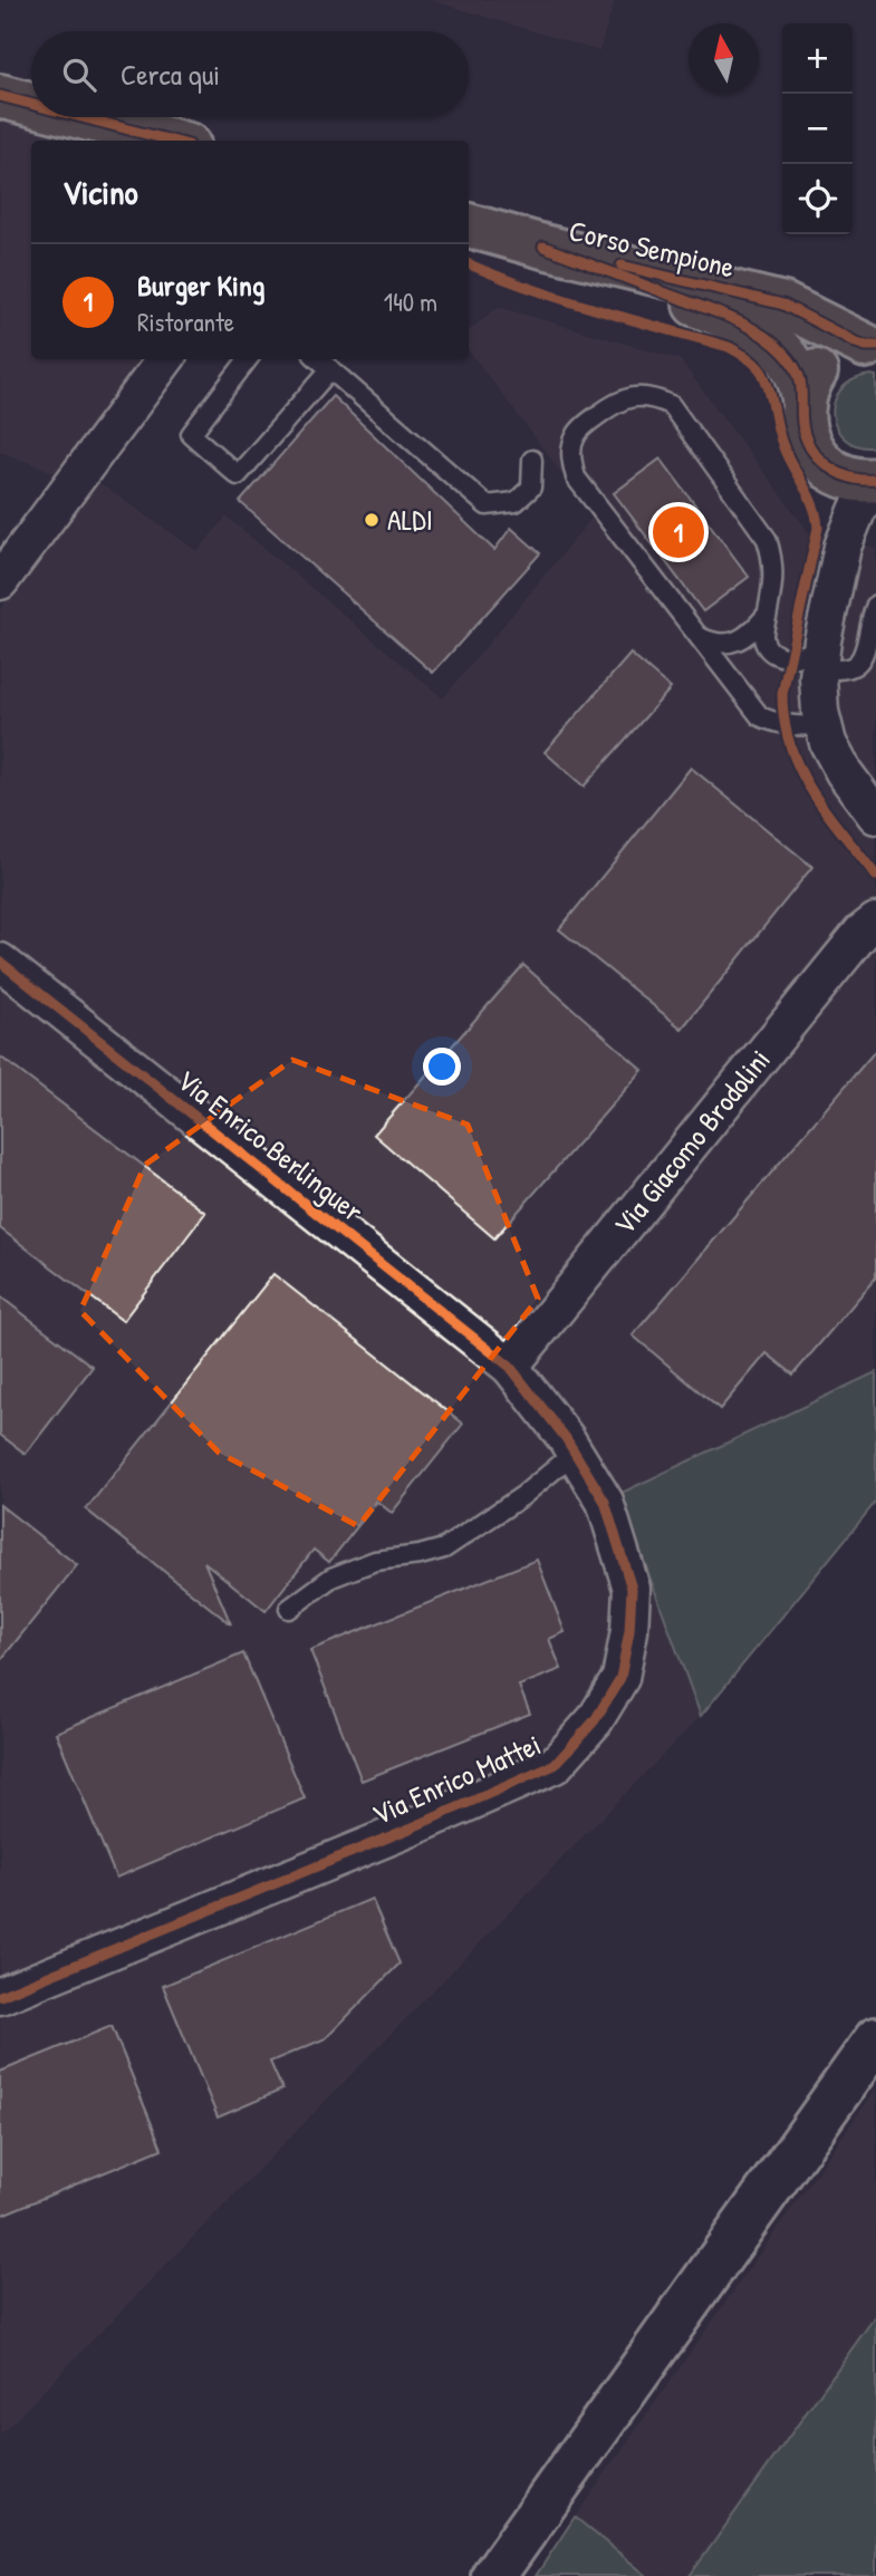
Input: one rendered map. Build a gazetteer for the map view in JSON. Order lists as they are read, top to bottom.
{
  "streets": {
    "main road": ["Corso Sempione"],
    "street": ["Via Giacomo Brodolini", "Via Enrico Berlinguer", "Via Enrico Mattei"]
  },
  "crossings": [
    ["Via Giacomo Brodolini", "Via Enrico Berlinguer"],
    ["Via Giacomo Brodolini", "Via Enrico Mattei"],
    ["Via Enrico Berlinguer", "Via Enrico Mattei"]
  ],
  "places": ["ALDI"],
  "north": "top",
  "page": {
    "map_buttons": ["+", "−"],
    "search": "Cerca qui",
    "heading": "Vicino",
    "list": [
      {
        "mark": "1",
        "name": "Burger King",
        "note": "Ristorante",
        "value": "140 m"
      }
    ],
    "pins": "1"
  }
}
